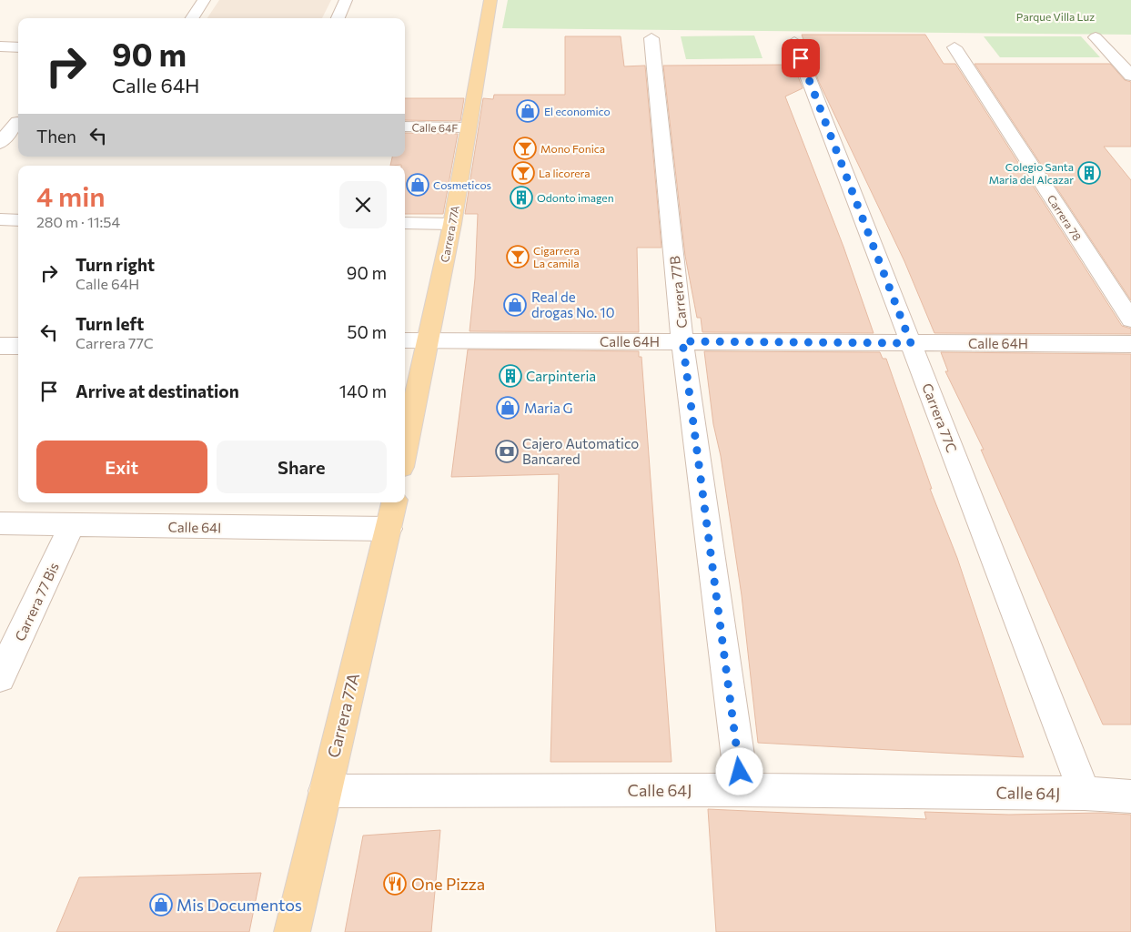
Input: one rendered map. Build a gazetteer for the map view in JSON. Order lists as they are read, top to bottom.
{
  "streets": {
    "main road": ["Carrera 77A"],
    "street": [
      "Calle 64F",
      "Carrera 78",
      "Carrera 77B",
      "Calle 64H",
      "Carrera 77C",
      "Calle 64I",
      "Carrera 77 Bis",
      "Calle 64J"
    ]
  },
  "crossings": [
    ["Calle 64F", "Carrera 77A"],
    ["Carrera 77A", "Calle 64H"],
    ["Carrera 77A", "Calle 64I"],
    ["Carrera 77A", "Calle 64J"],
    ["Carrera 77B", "Calle 64H"],
    ["Carrera 77B", "Calle 64J"],
    ["Calle 64H", "Carrera 77C"],
    ["Carrera 77C", "Calle 64J"],
    ["Calle 64I", "Carrera 77 Bis"]
  ],
  "parks": ["Parque Villa Luz"],
  "places": {
    "shop": [
      "El economico",
      "Cosmeticos",
      "Real de drogas No. 10",
      "Maria G",
      "Mis Documentos"
    ],
    "bar": ["Mono Fonica", "La licorera", "Cigarrera La camila"],
    "building": ["Colegio Santa Maria del Alcazar", "Odonto imagen", "Carpinteria"],
    "bank": ["Cajero Automatico Bancared"],
    "restaurant": ["One Pizza"]
  },
  "page": {
    "turn": ["90 m", "Calle 64H"],
    "then": "Then",
    "heading": ["4 min", "280 m · 11:54"],
    "list": [
      {
        "name": "Turn right",
        "note": "Calle 64H",
        "value": "90 m"
      },
      {
        "name": "Turn left",
        "note": "Carrera 77C",
        "value": "50 m"
      },
      {
        "name": "Arrive at destination",
        "value": "140 m"
      }
    ],
    "buttons": ["Exit", "Share"]
  }
}
